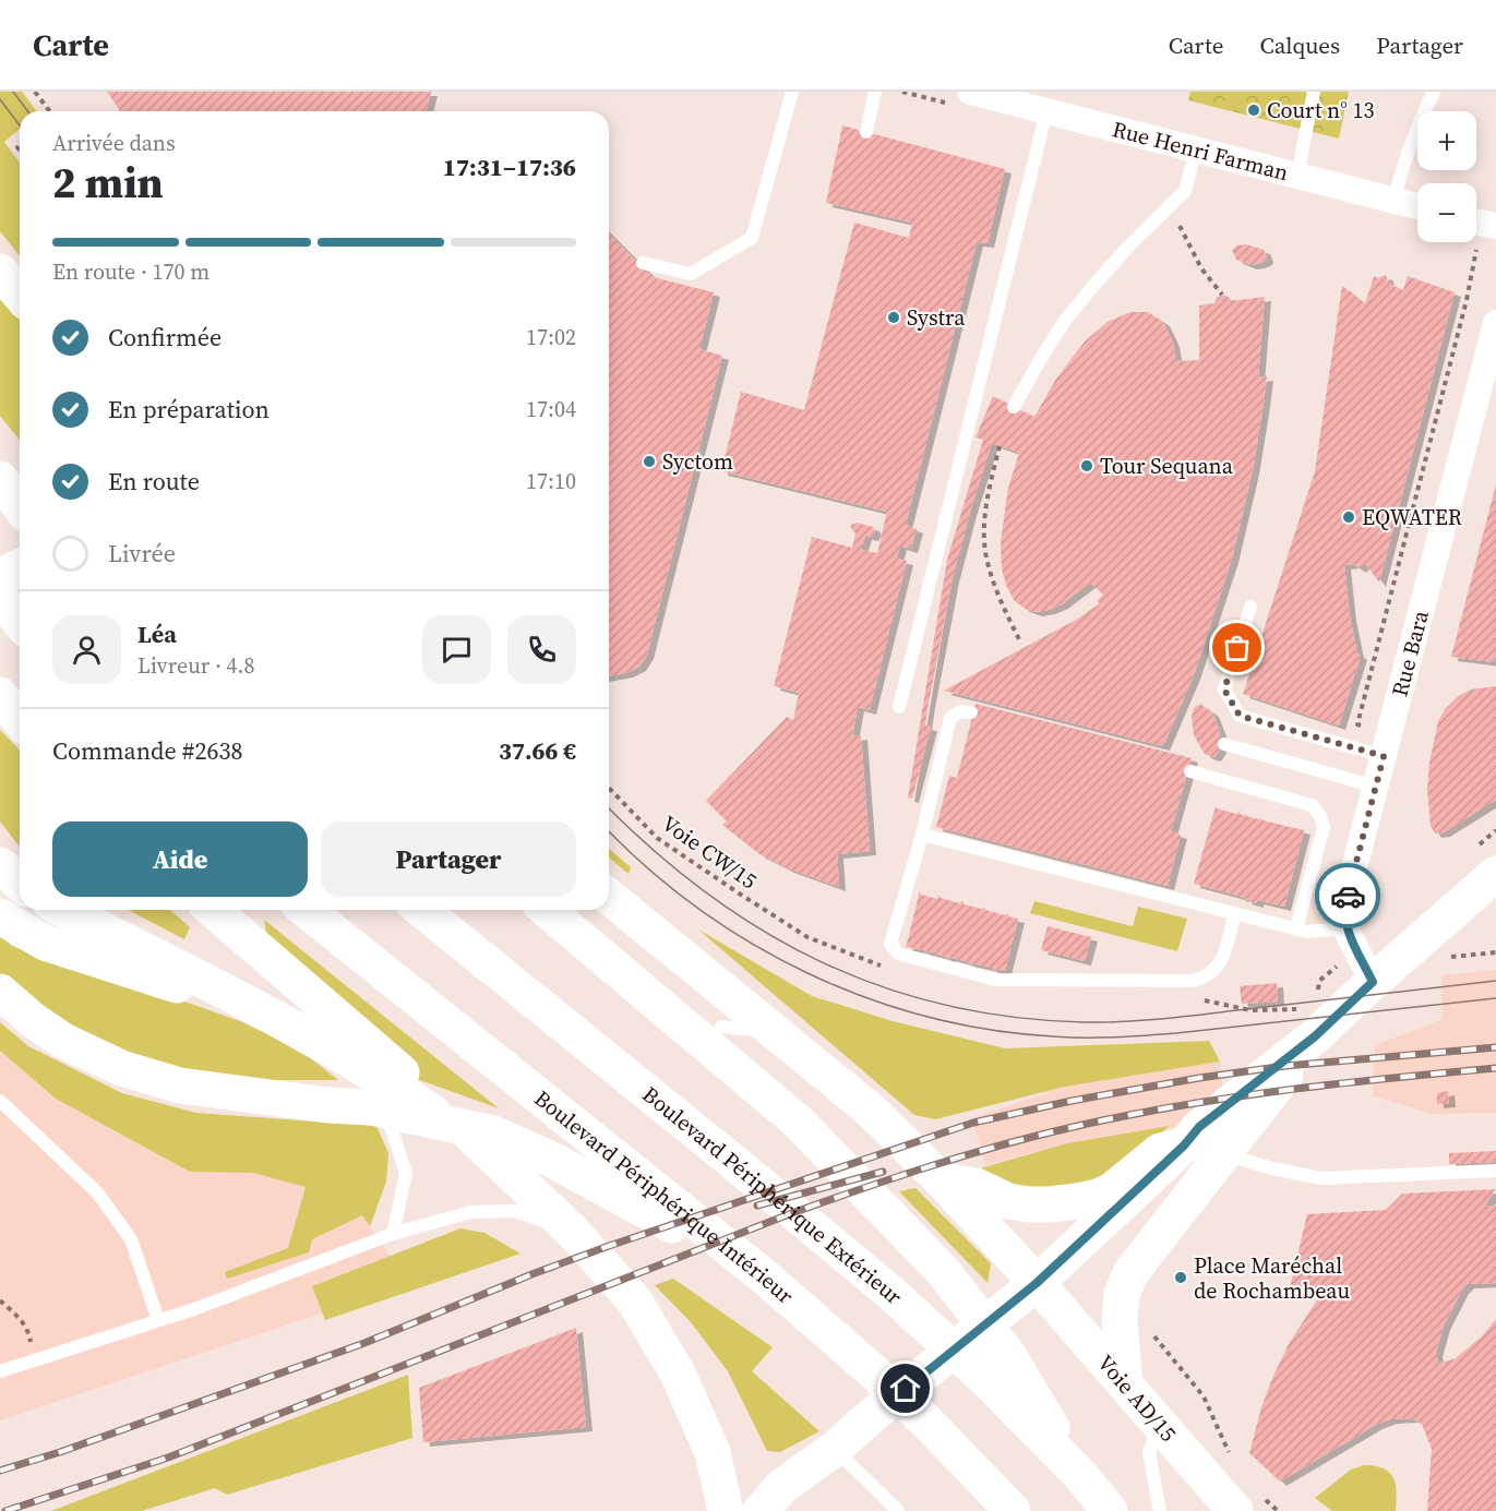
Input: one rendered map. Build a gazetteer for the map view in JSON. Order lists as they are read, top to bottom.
{
  "streets": {
    "main road": ["Boulevard Périphérique Extérieur", "Boulevard Périphérique Intérieur", "Voie AD/15"],
    "street": ["Rue Henri Farman", "Rue Bara"],
    "path": ["Voie CW/15"]
  },
  "places": [
    "Court n° 13",
    "Systra",
    "Syctom",
    "Tour Sequana",
    "EQWATER",
    "Place Maréchal de Rochambeau"
  ],
  "page": {
    "header": "Carte",
    "nav": ["Carte", "Calques", "Partager"],
    "map_buttons": ["+", "−"],
    "heading": ["2 min", "Arrivée dans", "17:31–17:36"],
    "panel": [
      "Léa",
      "Livreur · 4.8",
      "Commande #2638",
      "37.66 €"
    ],
    "bar": "En route · 170 m",
    "list": [
      ["Confirmée", "17:02"],
      ["En préparation", "17:04"],
      ["En route", "17:10"],
      "Livrée"
    ],
    "buttons": ["Aide", "Partager"]
  }
}
